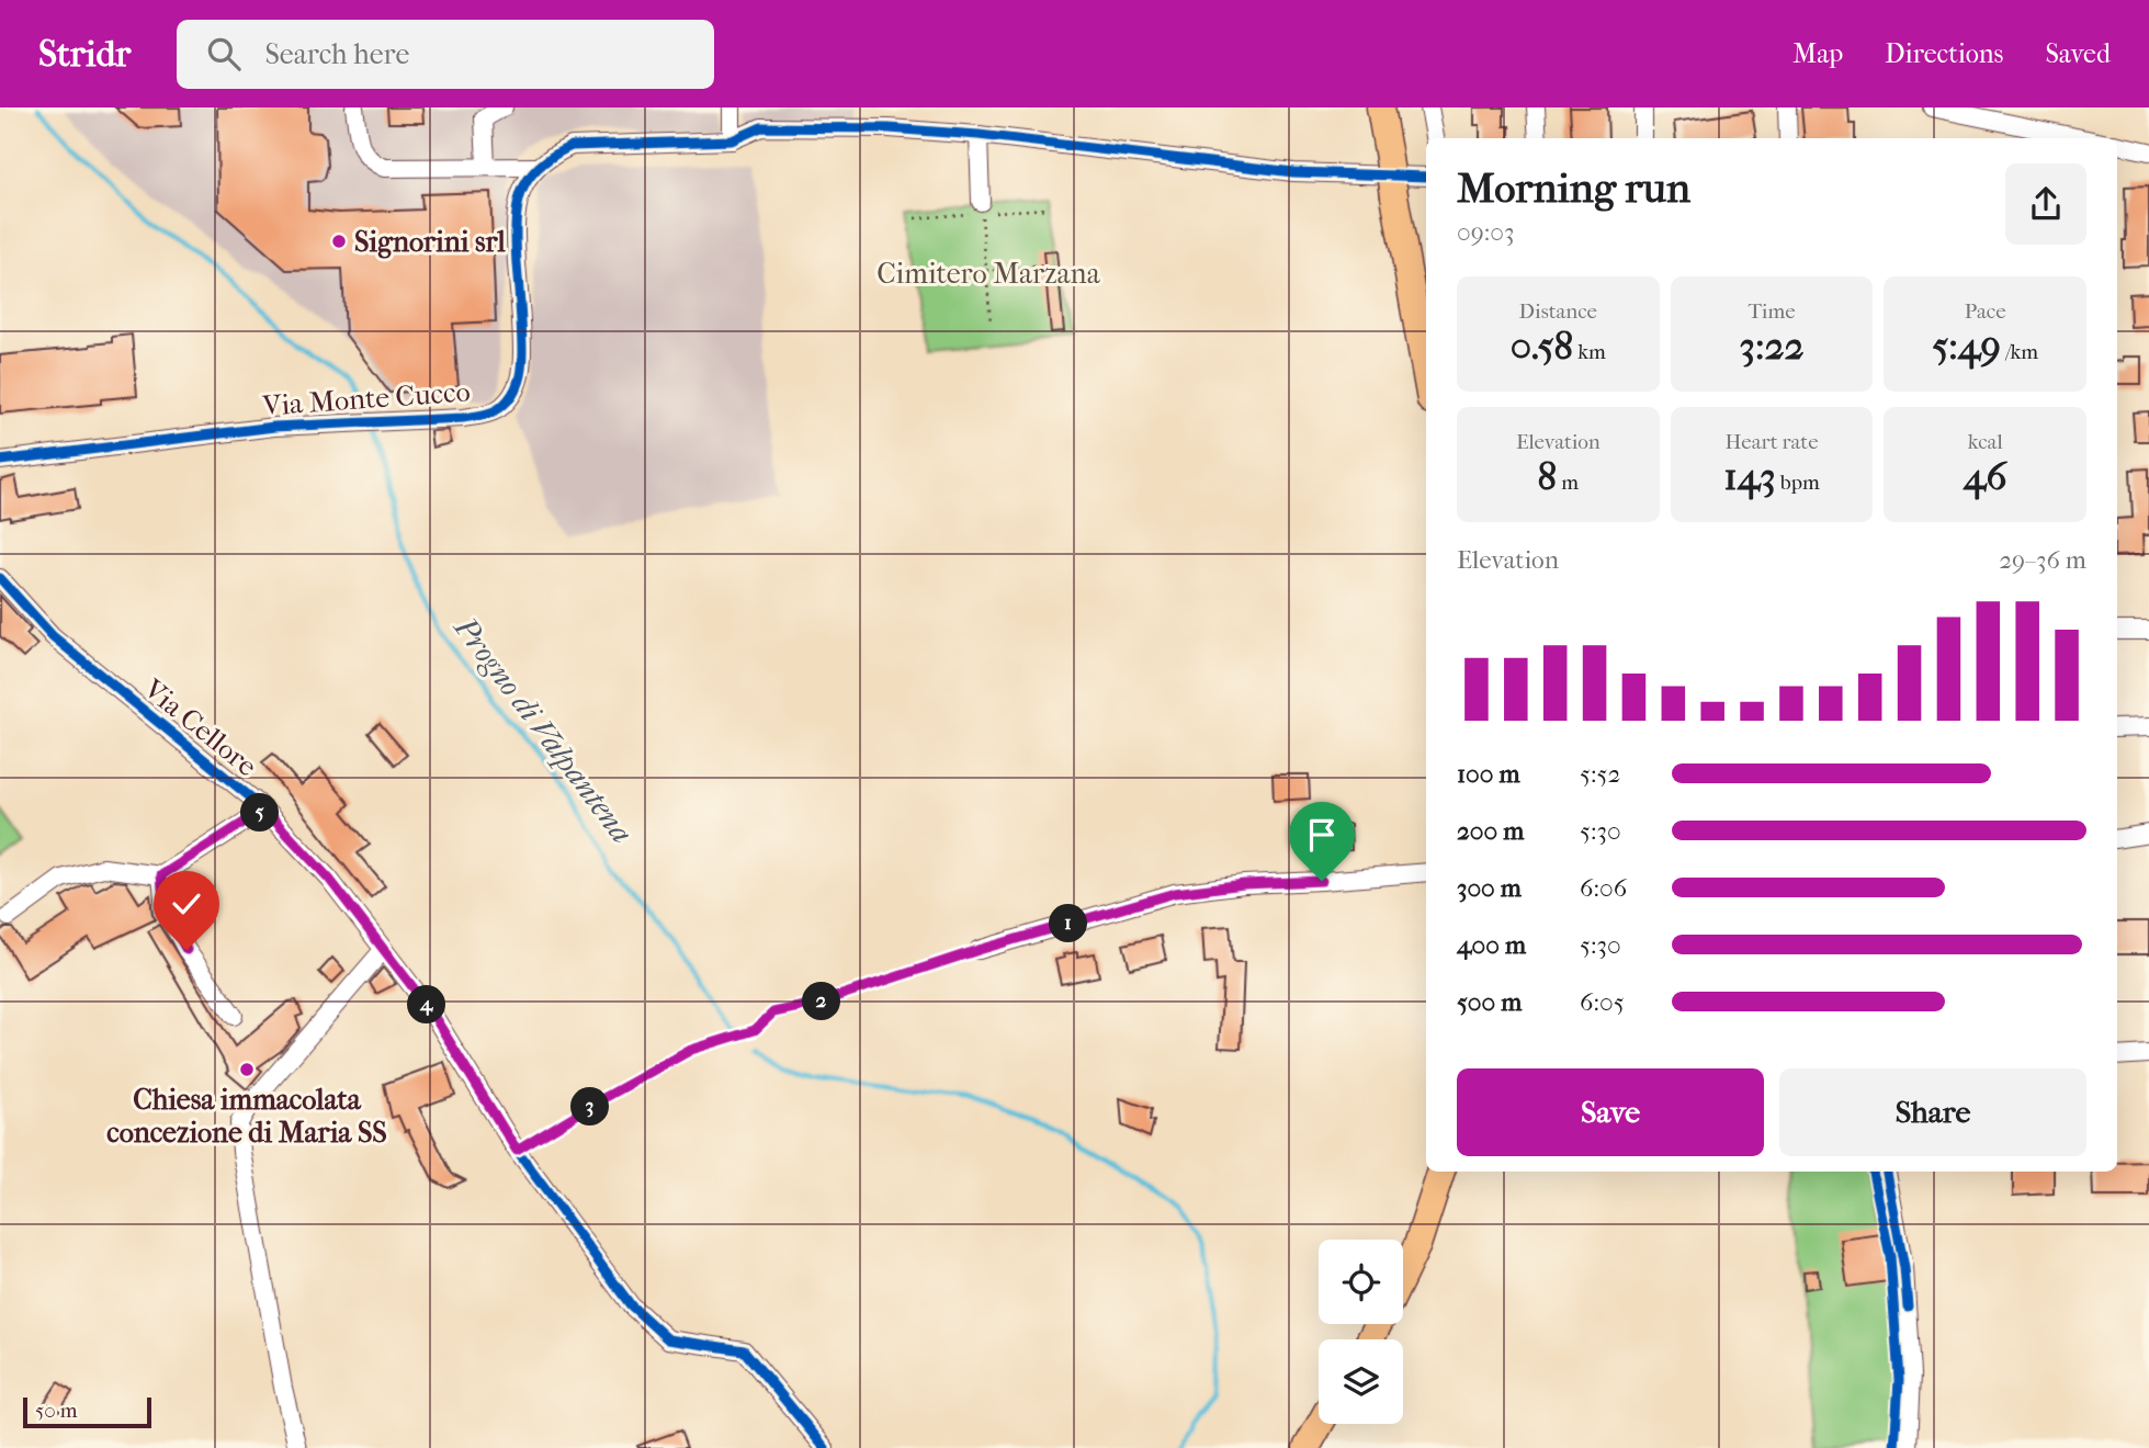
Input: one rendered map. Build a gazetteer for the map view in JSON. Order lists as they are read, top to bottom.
{
  "streets": {
    "street": ["Via Monte Cucco", "Via Cellore"]
  },
  "water": ["Progno di Valpantena"],
  "parks": ["Cimitero Marzana"],
  "places": ["Signorini srl", "Chiesa immacolata concezione di Maria SS"],
  "scale_bar": "50 m",
  "page": {
    "header": "Stridr",
    "search": "Search here",
    "nav": ["Map", "Directions", "Saved"],
    "heading": ["Morning run", "09:03"],
    "stats": [
      ["Distance", "0.58 km"],
      ["Time", "3:22"],
      ["Pace", "5:49 /km"],
      ["Elevation", "8 m"],
      ["Heart rate", "143 bpm"],
      ["kcal", "46"]
    ],
    "chart": ["Elevation", "29–36 m"],
    "list": [
      {
        "name": "100 m",
        "note": "5:52"
      },
      {
        "name": "200 m",
        "note": "5:30"
      },
      {
        "name": "300 m",
        "note": "6:06"
      },
      {
        "name": "400 m",
        "note": "5:30"
      },
      {
        "name": "500 m",
        "note": "6:05"
      }
    ],
    "pins": [
      "5",
      "1",
      "2",
      "4",
      "3"
    ],
    "buttons": ["Save", "Share"],
    "scale": "50 m"
  }
}
